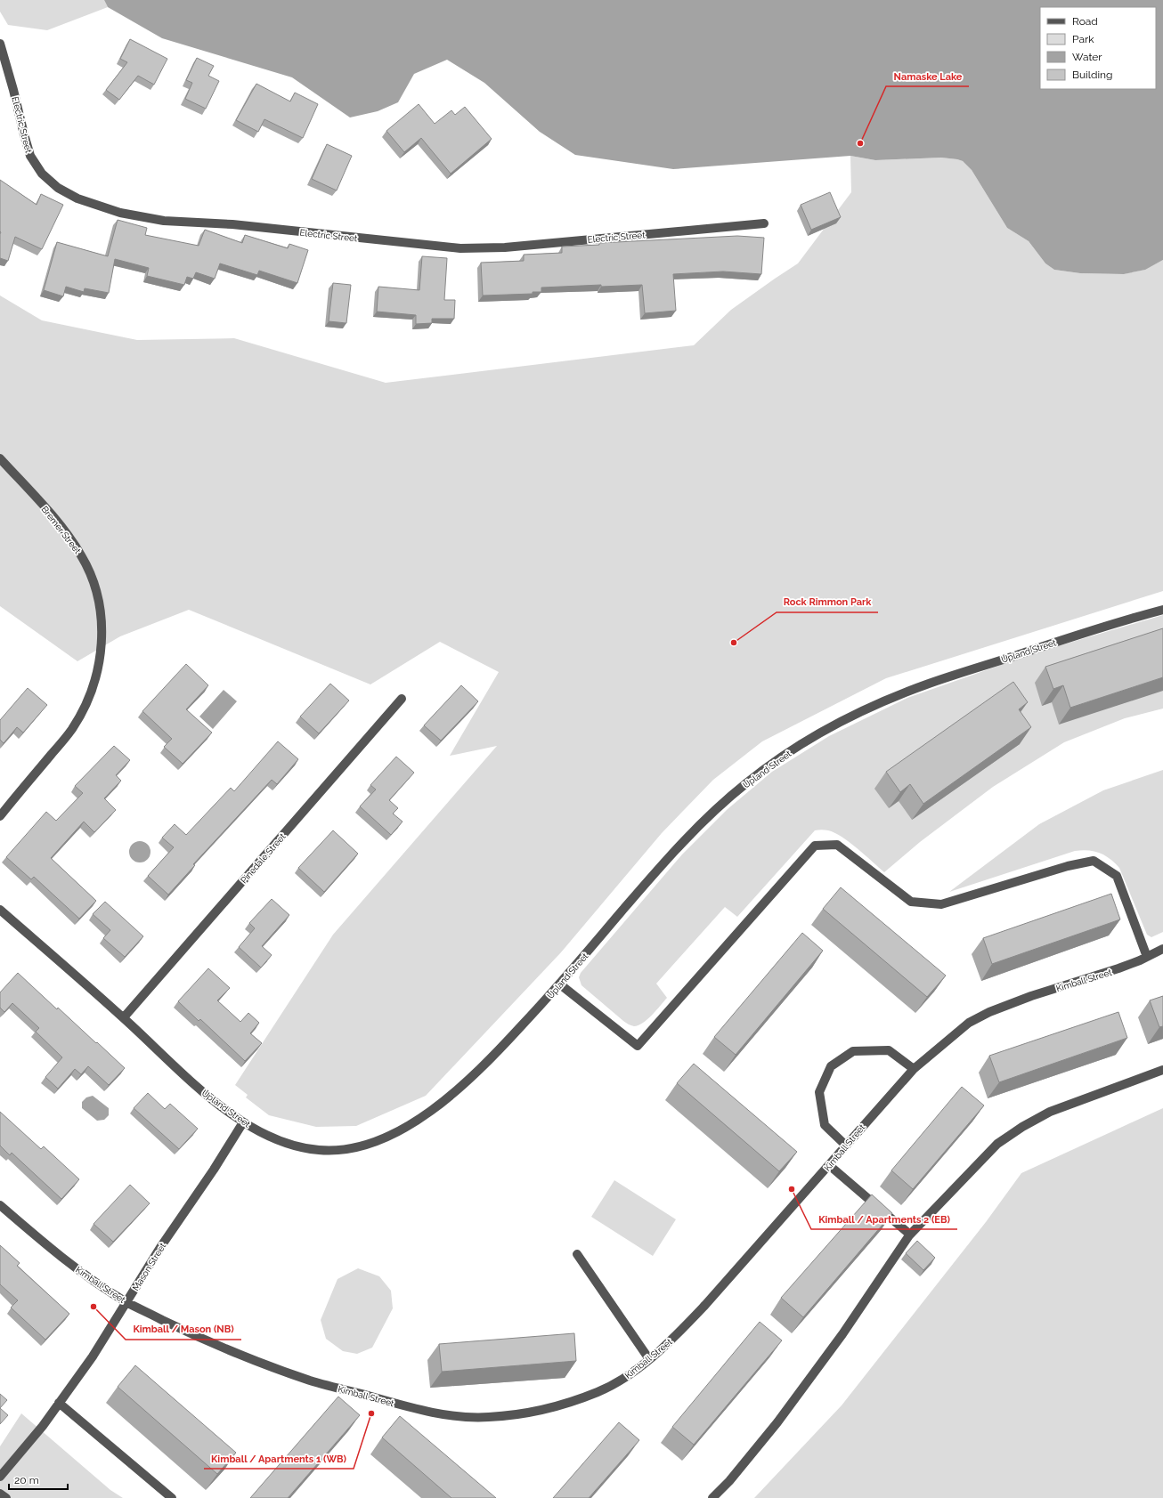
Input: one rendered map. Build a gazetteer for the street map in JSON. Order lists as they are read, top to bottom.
{
  "streets": {
    "street": [
      "Electric Street",
      "Bremer Street",
      "Upland Street",
      "Pinedale Street",
      "Kimball Street",
      "Mason Street"
    ]
  },
  "crossings": [
    ["Upland Street", "Pinedale Street"],
    ["Upland Street", "Mason Street"],
    ["Kimball Street", "Mason Street"]
  ],
  "places": [
    "Namaske Lake",
    "Rock Rimmon Park",
    "Kimball / Apartments 2 (EB)",
    "Kimball / Mason (NB)",
    "Kimball / Apartments 1 (WB)"
  ],
  "legend": [
    "Road",
    "Park",
    "Water",
    "Building"
  ],
  "scale_bar": "20 m"
}
